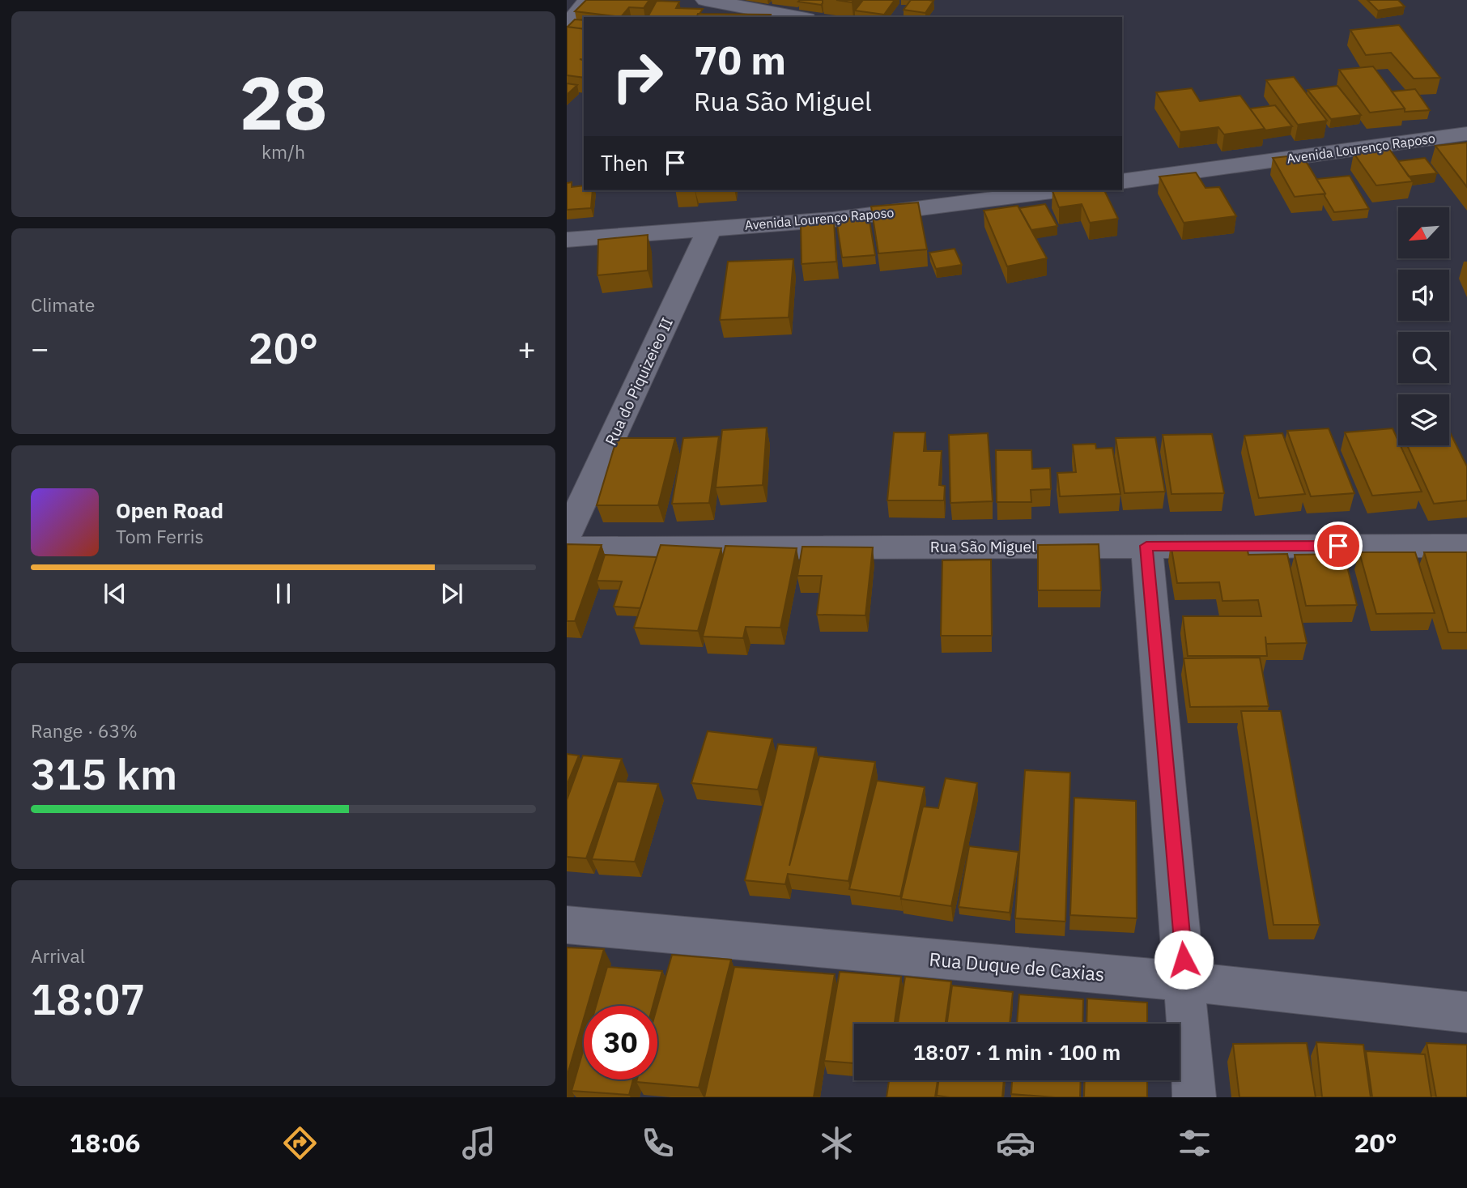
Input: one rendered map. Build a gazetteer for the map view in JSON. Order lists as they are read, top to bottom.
{
  "streets": {
    "street": [
      "Avenida Lourenço Raposo",
      "Rua do Piquizeieo II",
      "Rua São Miguel",
      "Rua Duque de Caxias"
    ]
  },
  "crossings": [
    ["Avenida Lourenço Raposo", "Rua do Piquizeieo II"]
  ],
  "north": "bottom left",
  "page": {
    "tile": [
      ["28", "km/h"],
      "Climate",
      ["Range · 63%", "315 km"],
      ["Arrival", "18:07"]
    ],
    "turn": ["70 m", "Rua São Miguel"],
    "then": "Then",
    "heat": ["−", "20°", "+"],
    "song": ["Open Road", "Tom Ferris"],
    "limit": "30",
    "trip": "18:07 · 1 min · 100 m",
    "tabs": ["18:06", "20°"]
  }
}
